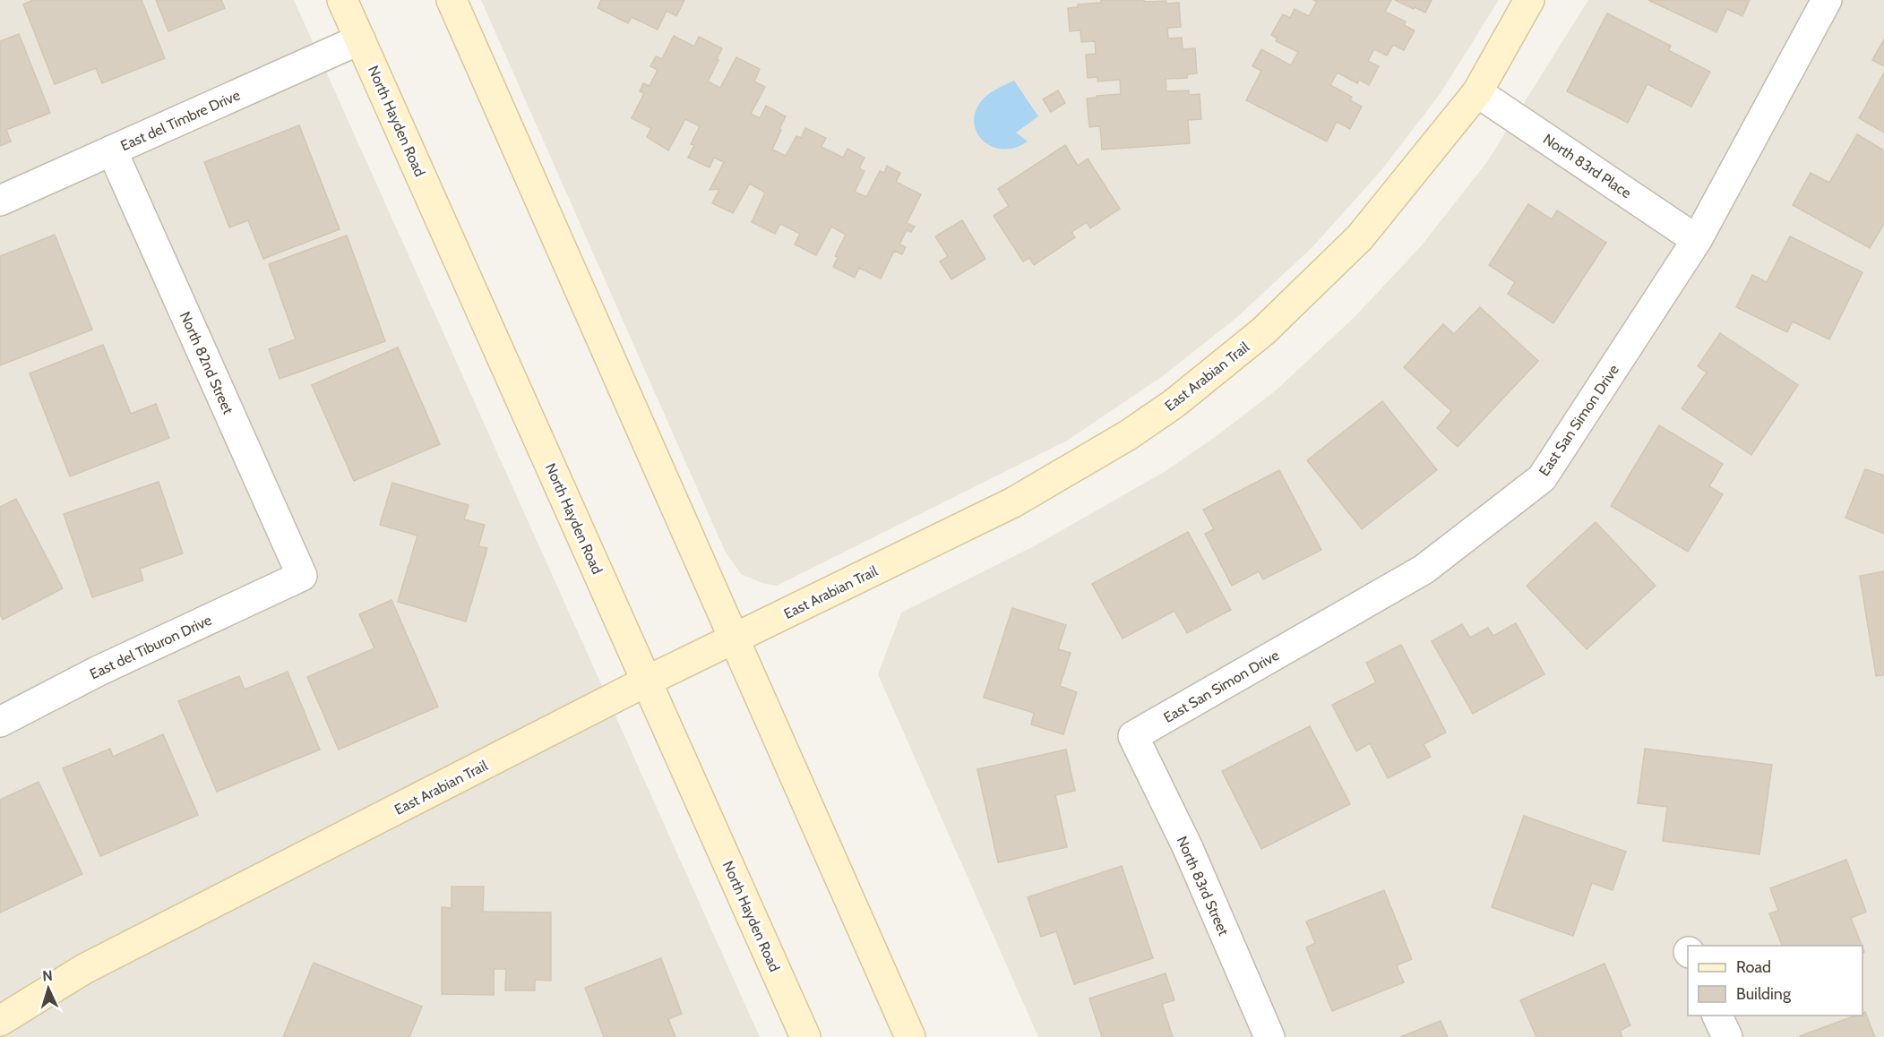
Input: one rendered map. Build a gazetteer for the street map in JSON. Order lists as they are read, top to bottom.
{
  "streets": {
    "main road": ["North Hayden Road", "East Arabian Trail"],
    "street": [
      "East del Timbre Drive",
      "North 83rd Place",
      "North 82nd Street",
      "East San Simon Drive",
      "East del Tiburon Drive",
      "North 83rd Street"
    ]
  },
  "crossings": [
    ["East del Timbre Drive", "North Hayden Road"],
    ["East del Timbre Drive", "North 82nd Street"],
    ["North Hayden Road", "East Arabian Trail"],
    ["North 83rd Place", "East Arabian Trail"],
    ["North 83rd Place", "East San Simon Drive"],
    ["North 82nd Street", "East del Tiburon Drive"],
    ["East San Simon Drive", "North 83rd Street"]
  ],
  "legend": ["Road", "Building"],
  "north": "top"
}
